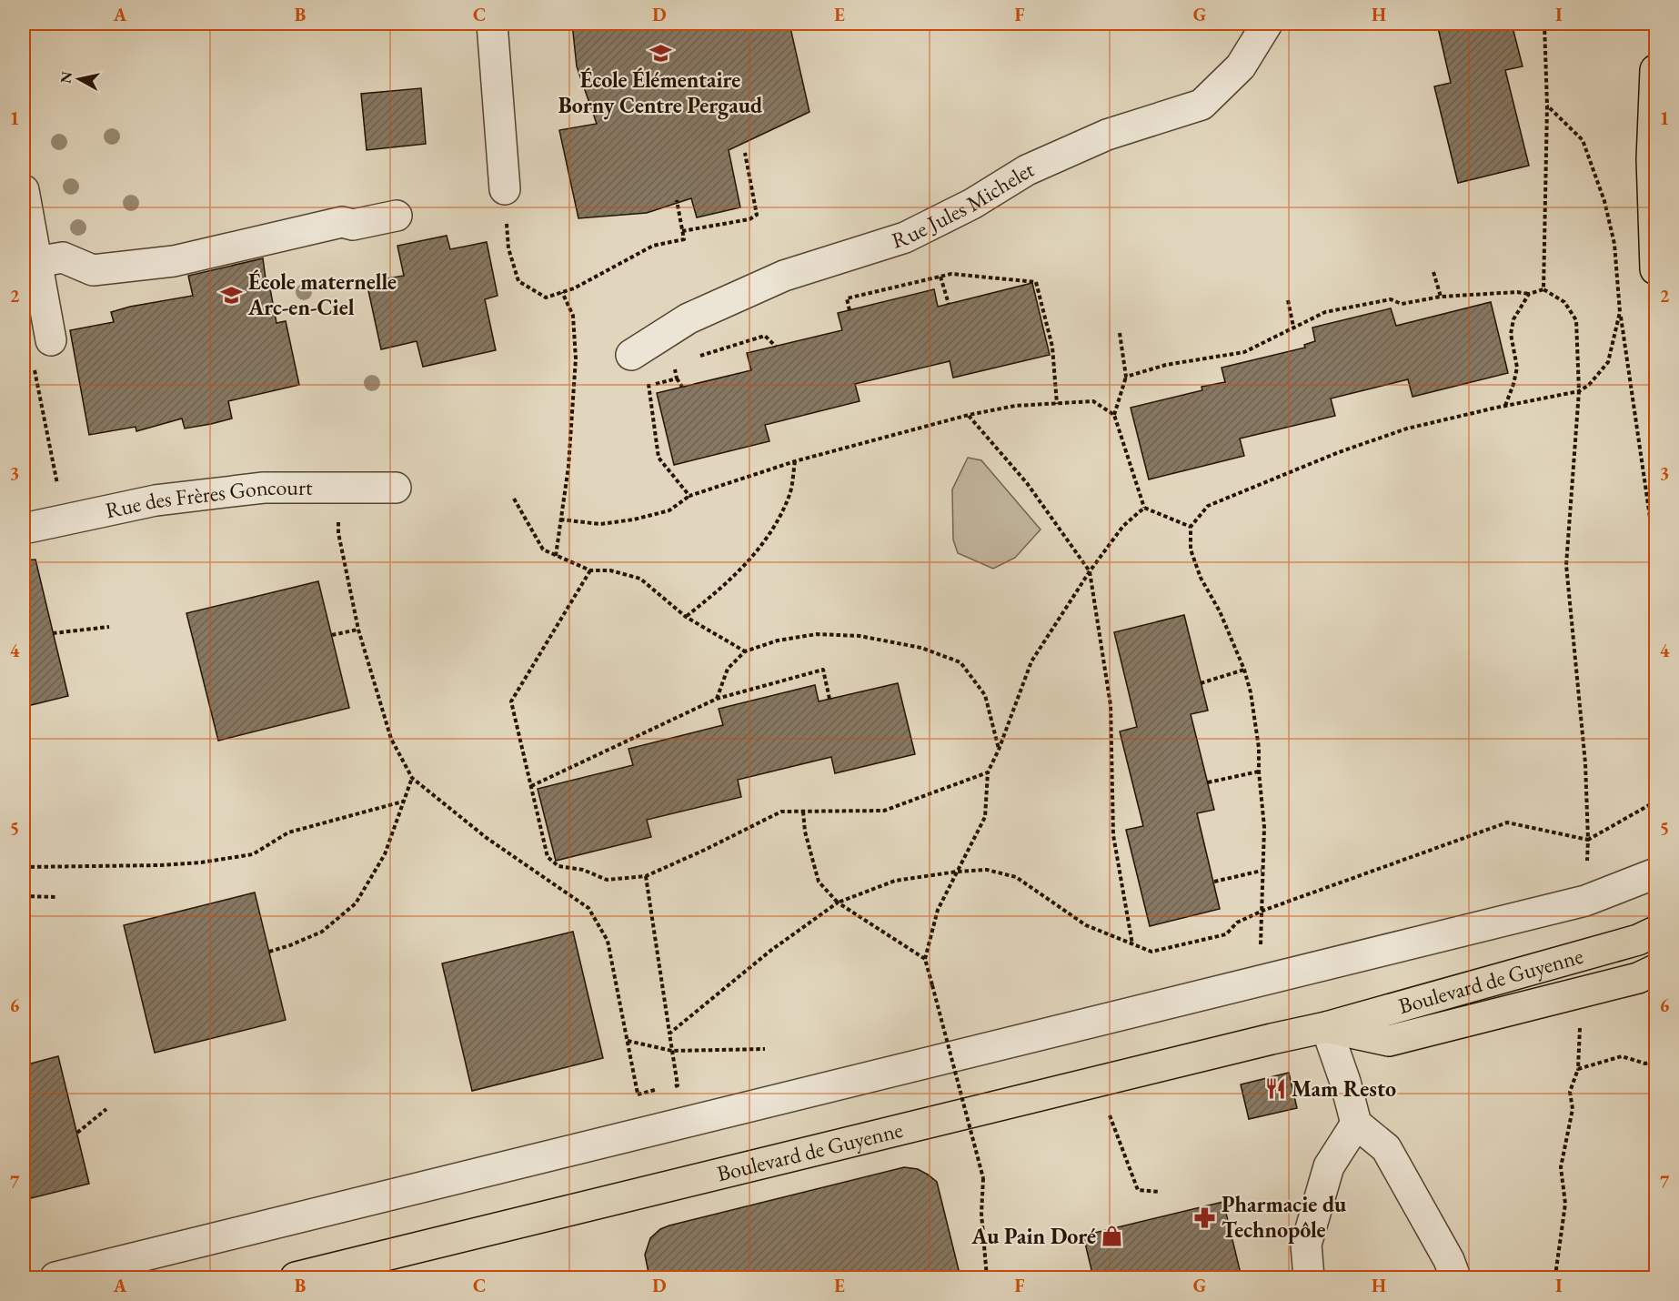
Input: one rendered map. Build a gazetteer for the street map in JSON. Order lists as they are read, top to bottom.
{
  "streets": {
    "main road": ["Boulevard de Guyenne"],
    "street": ["Rue Jules Michelet", "Rue des Frères Goncourt"]
  },
  "places": {
    "school or university": ["École Élémentaire Borny Centre Pergaud", "École maternelle Arc-en-Ciel"],
    "restaurant": ["Mam Resto"],
    "pharmacy": ["Pharmacie du Technopôle"],
    "shop": ["Au Pain Doré"]
  },
  "north": "left",
  "grid": {
    "columns": [
      "A",
      "B",
      "C",
      "D",
      "E",
      "F",
      "G",
      "H",
      "I"
    ],
    "rows": [
      "1",
      "2",
      "3",
      "4",
      "5",
      "6",
      "7"
    ]
  }
}
